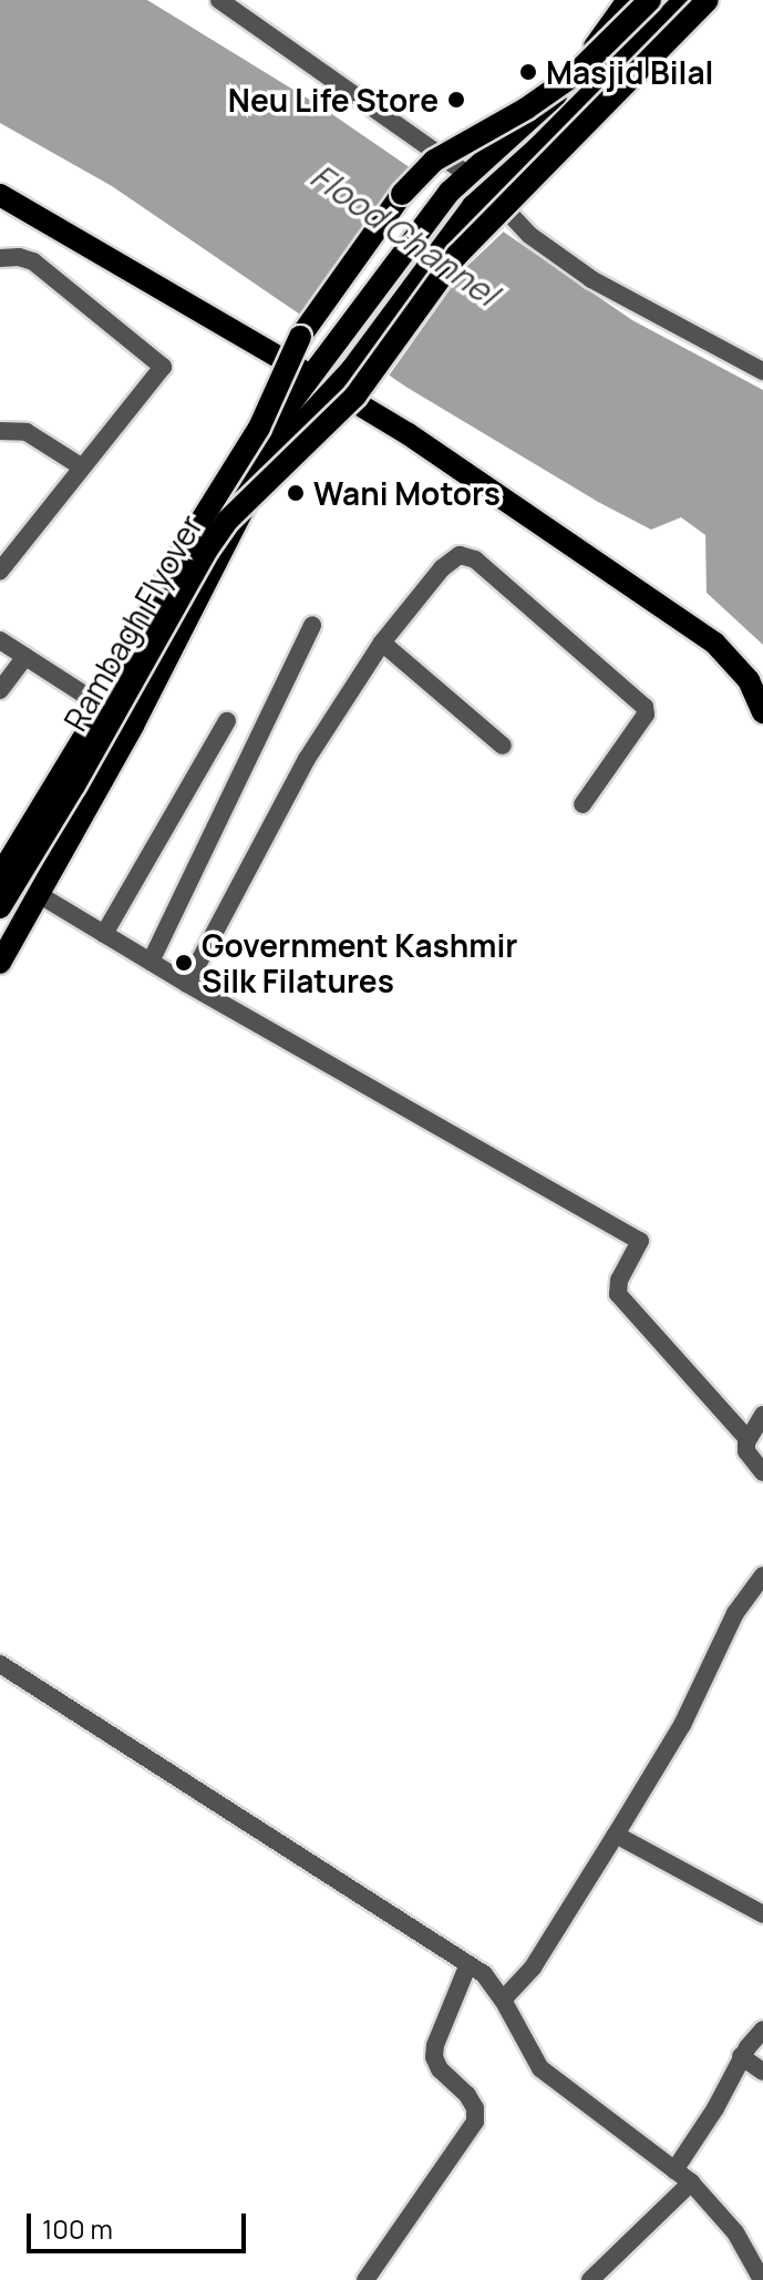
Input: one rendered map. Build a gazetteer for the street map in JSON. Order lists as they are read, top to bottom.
{
  "streets": {
    "main road": ["Rambagh Flyover"]
  },
  "water": ["Flood Channel"],
  "places": [
    "Masjid Bilal",
    "Neu Life Store",
    "Wani Motors",
    "Government Kashmir Silk Filatures"
  ],
  "scale_bar": "100 m"
}
